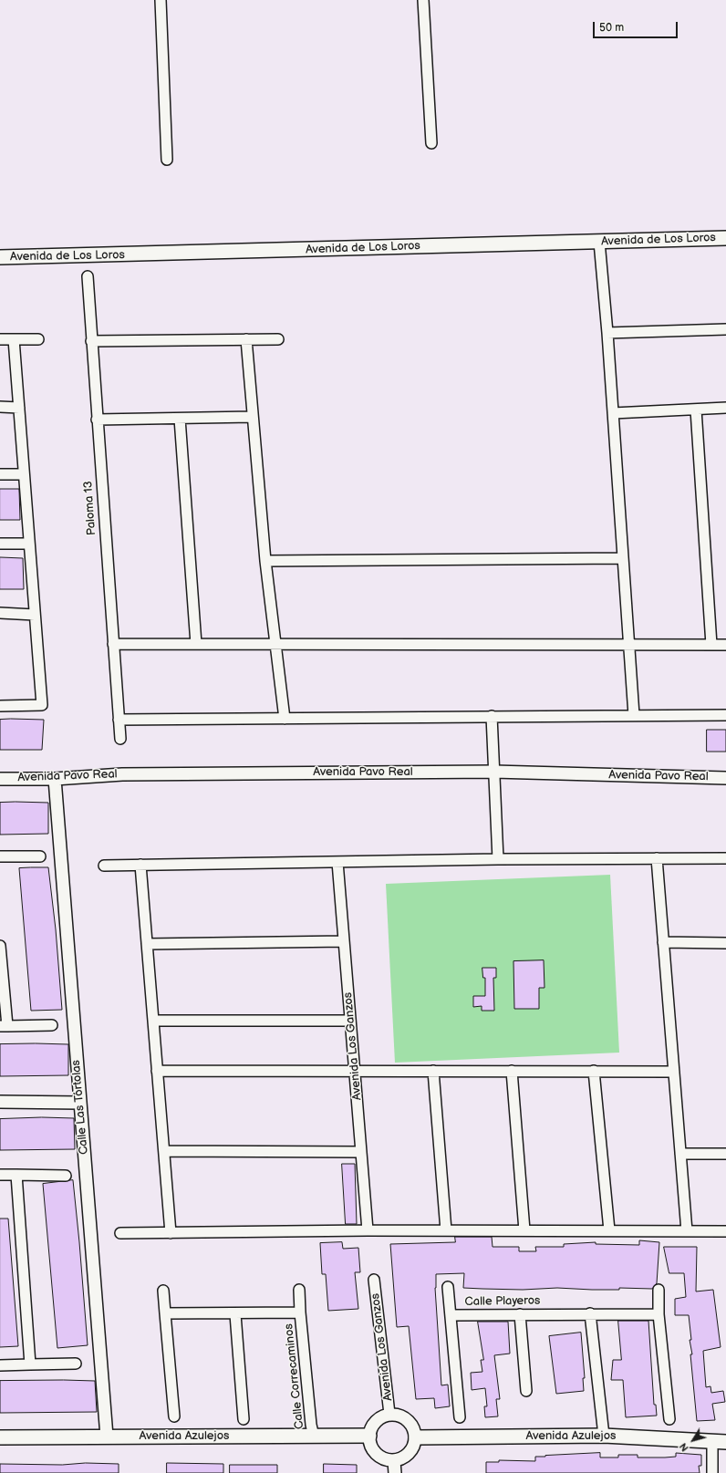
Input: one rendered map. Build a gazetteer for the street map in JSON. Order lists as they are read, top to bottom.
{
  "streets": {
    "main road": ["Avenida de Los Loros", "Avenida Azulejos"],
    "street": [
      "Paloma 13",
      "Avenida Pavo Real",
      "Avenida Los Ganzos",
      "Calle Las Tórtolas",
      "Calle Playeros",
      "Calle Correcaminos"
    ]
  },
  "crossings": [
    ["Avenida Pavo Real", "Calle Las Tórtolas"],
    ["Avenida Los Ganzos", "Avenida Azulejos"],
    ["Calle Las Tórtolas", "Avenida Azulejos"],
    ["Calle Correcaminos", "Avenida Azulejos"]
  ],
  "scale_bar": "50 m",
  "north": "bottom left"
}
